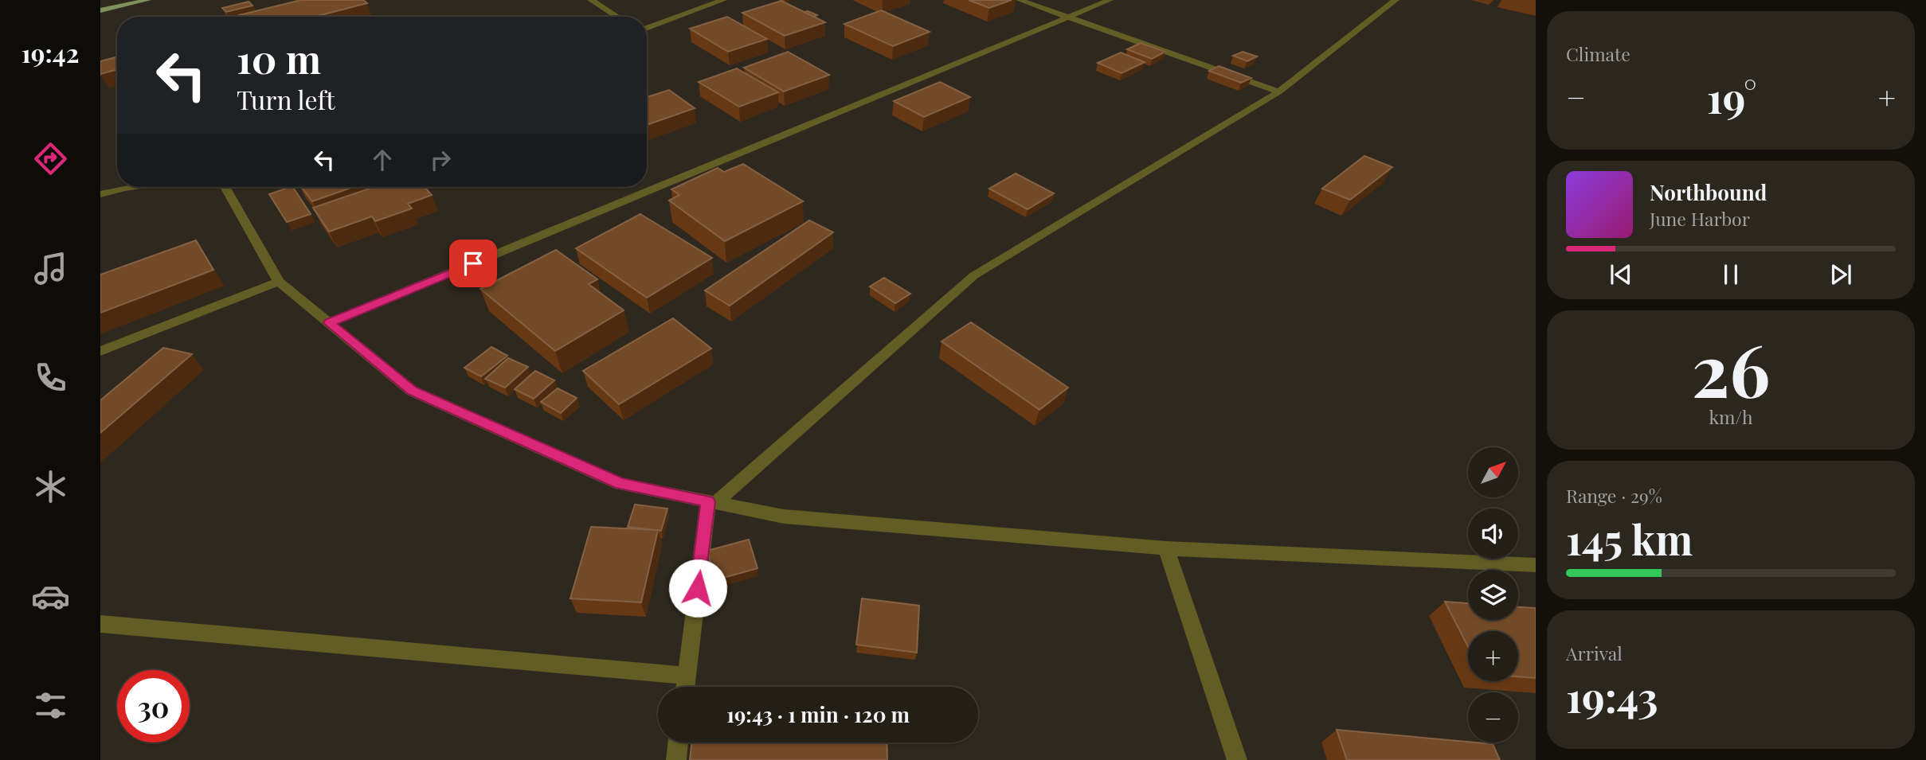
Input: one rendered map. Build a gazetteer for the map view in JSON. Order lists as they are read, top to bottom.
{
  "north": "top right",
  "page": {
    "tabs": "19:42",
    "tile": [
      "Climate",
      ["26", "km/h"],
      ["Range · 29%", "145 km"],
      ["Arrival", "19:43"]
    ],
    "turn": ["10 m", "Turn left"],
    "heat": ["−", "19°", "+"],
    "song": ["Northbound", "June Harbor"],
    "map_buttons": ["+", "−"],
    "limit": "30",
    "trip": "19:43 · 1 min · 120 m"
  }
}
